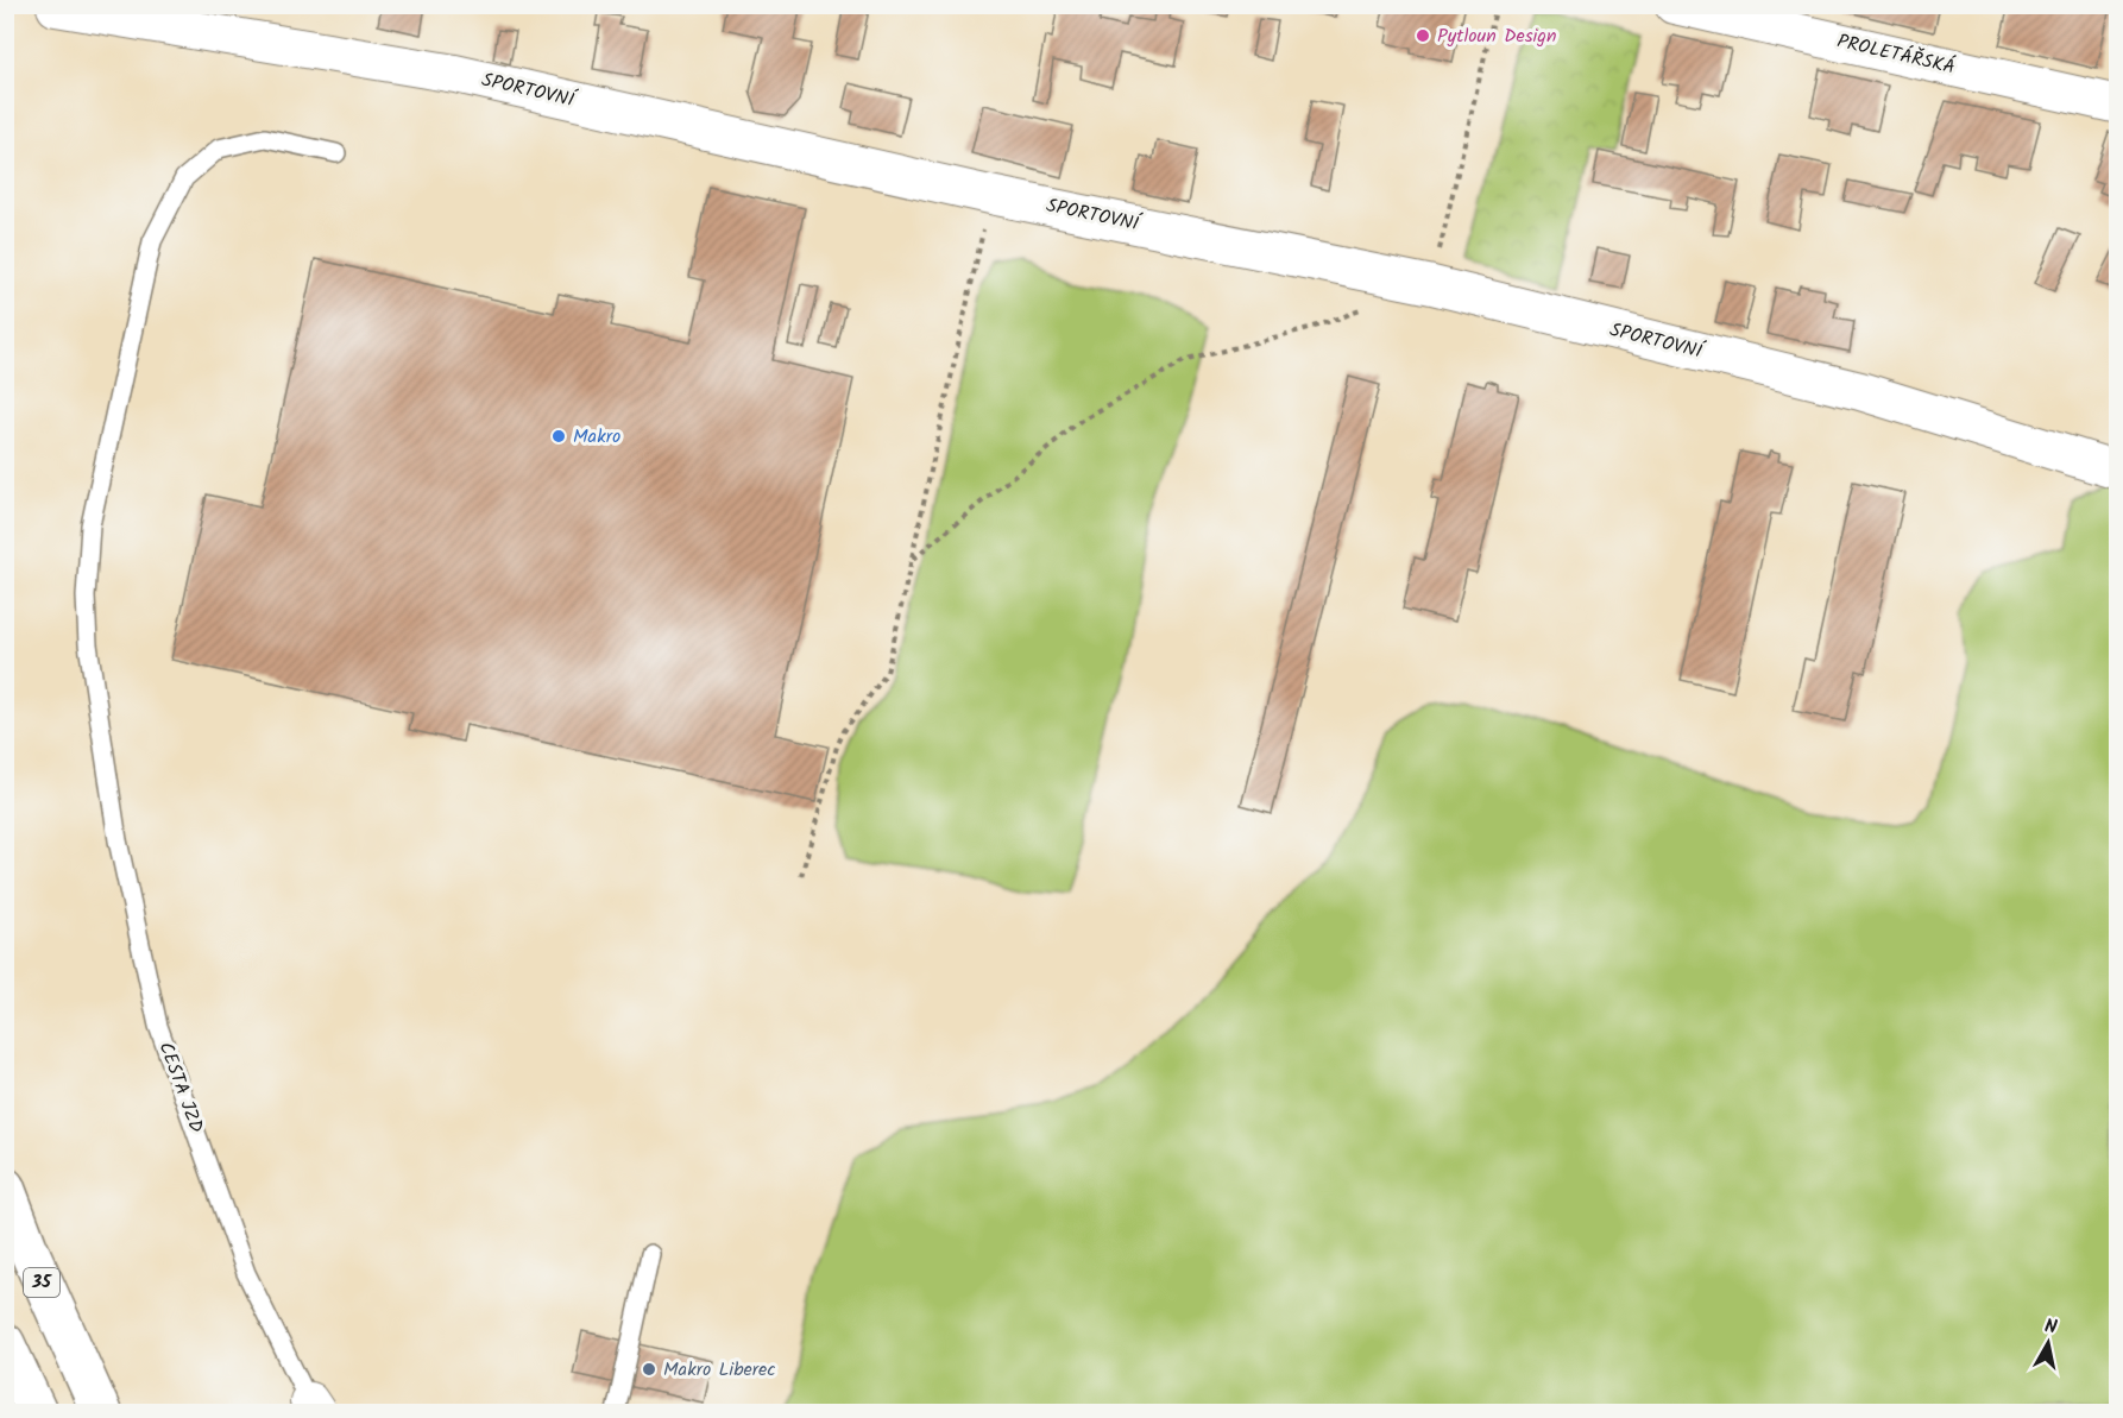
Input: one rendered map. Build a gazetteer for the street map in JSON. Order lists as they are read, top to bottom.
{
  "streets": {
    "highway": ["35"],
    "street": ["PROLETÁŘSKÁ", "SPORTOVNÍ"],
    "lane": ["CESTA JZD"]
  },
  "places": ["Pytloun Design", "Makro", "Makro Liberec"],
  "north": "top"
}
